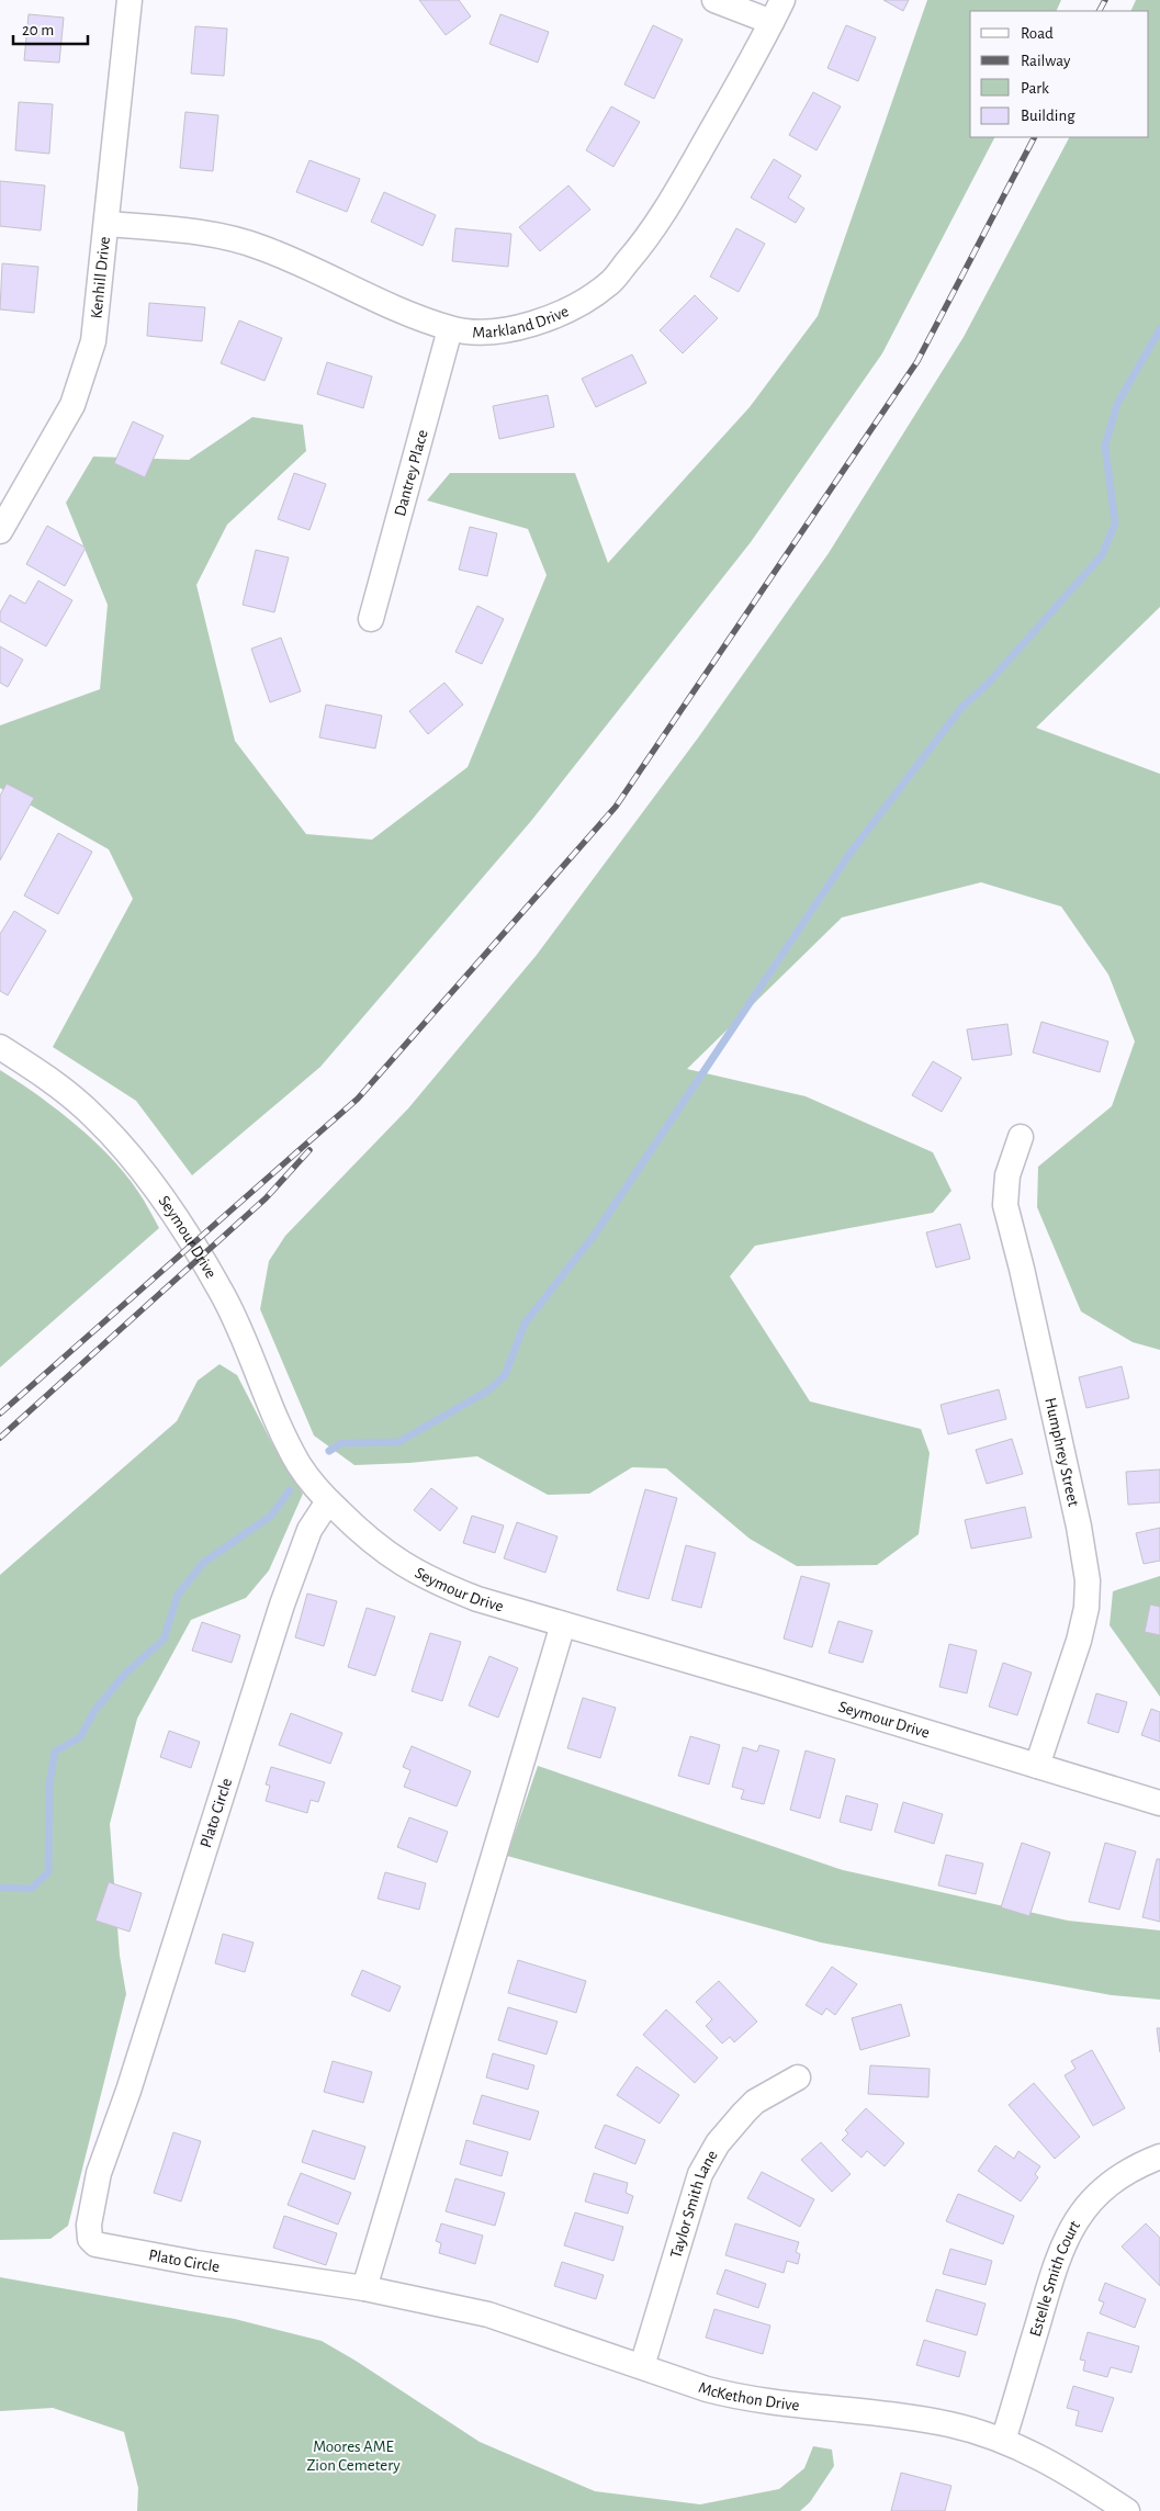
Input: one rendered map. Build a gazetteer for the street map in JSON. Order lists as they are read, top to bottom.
{
  "streets": {
    "street": [
      "Kenhill Drive",
      "Markland Drive",
      "Dantrey Place",
      "Seymour Drive",
      "Humphrey Street",
      "Plato Circle",
      "Taylor Smith Lane",
      "Estelle Smith Court",
      "McKethon Drive"
    ]
  },
  "crossings": [
    ["Kenhill Drive", "Markland Drive"],
    ["Markland Drive", "Dantrey Place"],
    ["Seymour Drive", "Humphrey Street"],
    ["Seymour Drive", "Plato Circle"],
    ["Plato Circle", "McKethon Drive"],
    ["Taylor Smith Lane", "McKethon Drive"],
    ["Estelle Smith Court", "McKethon Drive"]
  ],
  "parks": ["Moores AME Zion Cemetery"],
  "legend": [
    "Road",
    "Railway",
    "Park",
    "Building"
  ],
  "scale_bar": "20 m"
}
